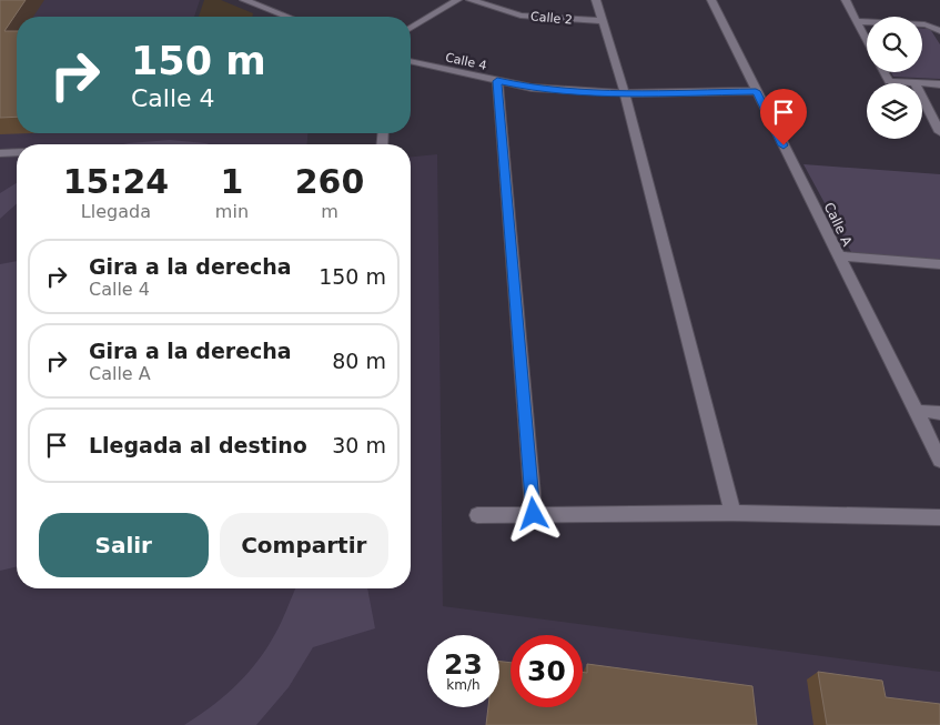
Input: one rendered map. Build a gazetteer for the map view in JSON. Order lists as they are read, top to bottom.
{
  "streets": {
    "street": ["Calle 2", "Calle 4", "Calle A"]
  },
  "crossings": [
    ["Calle 4", "Calle A"]
  ],
  "page": {
    "turn": ["150 m", "Calle 4"],
    "eta": [
      "15:24",
      "Llegada",
      "1",
      "min",
      "260",
      "m"
    ],
    "list": [
      {
        "name": "Gira a la derecha",
        "note": "Calle 4",
        "value": "150 m"
      },
      {
        "name": "Gira a la derecha",
        "note": "Calle A",
        "value": "80 m"
      },
      {
        "name": "Llegada al destino",
        "value": "30 m"
      }
    ],
    "buttons": ["Salir", "Compartir"],
    "speed": "23 km/h",
    "limit": "30"
  }
}
